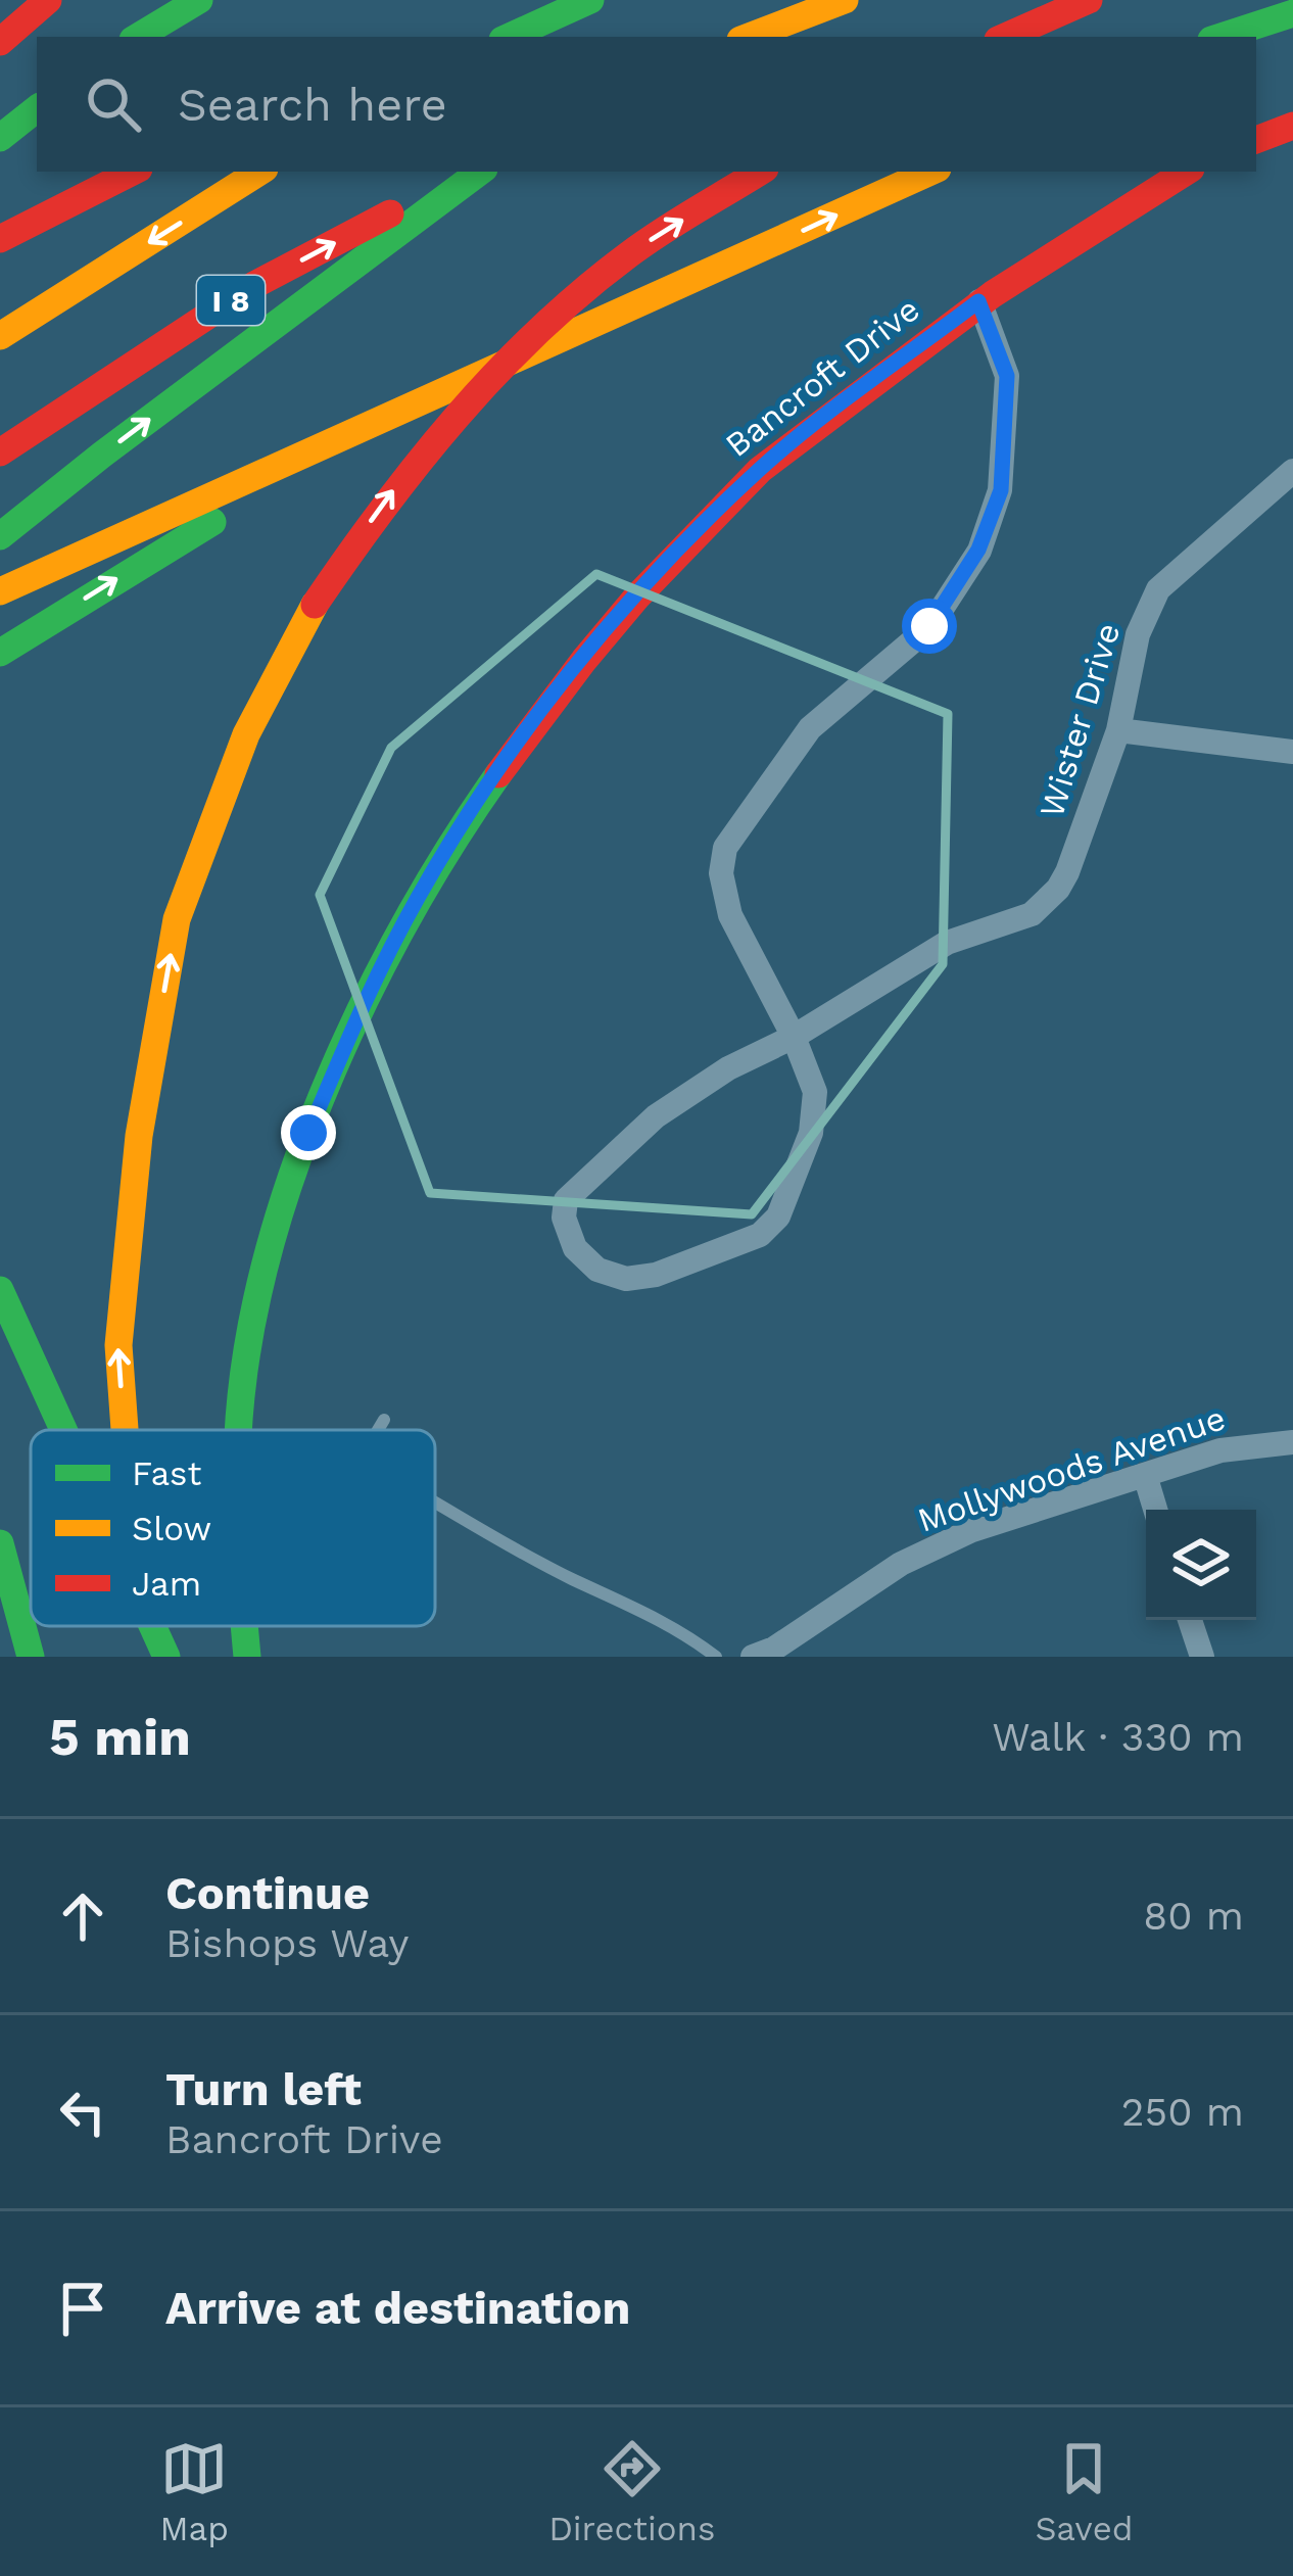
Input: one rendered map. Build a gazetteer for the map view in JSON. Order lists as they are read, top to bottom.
{
  "streets": {
    "main road": ["I 8", "Bancroft Drive"],
    "street": ["Wister Drive", "Mollywoods Avenue"]
  },
  "legend": ["Fast", "Slow", "Jam"],
  "page": {
    "search": "Search here",
    "heading": ["5 min", "Walk · 330 m"],
    "list": [
      ["Continue", "Bishops Way", "80 m"],
      ["Turn left", "Bancroft Drive", "250 m"],
      "Arrive at destination"
    ],
    "nav": ["Map", "Directions", "Saved"]
  }
}
